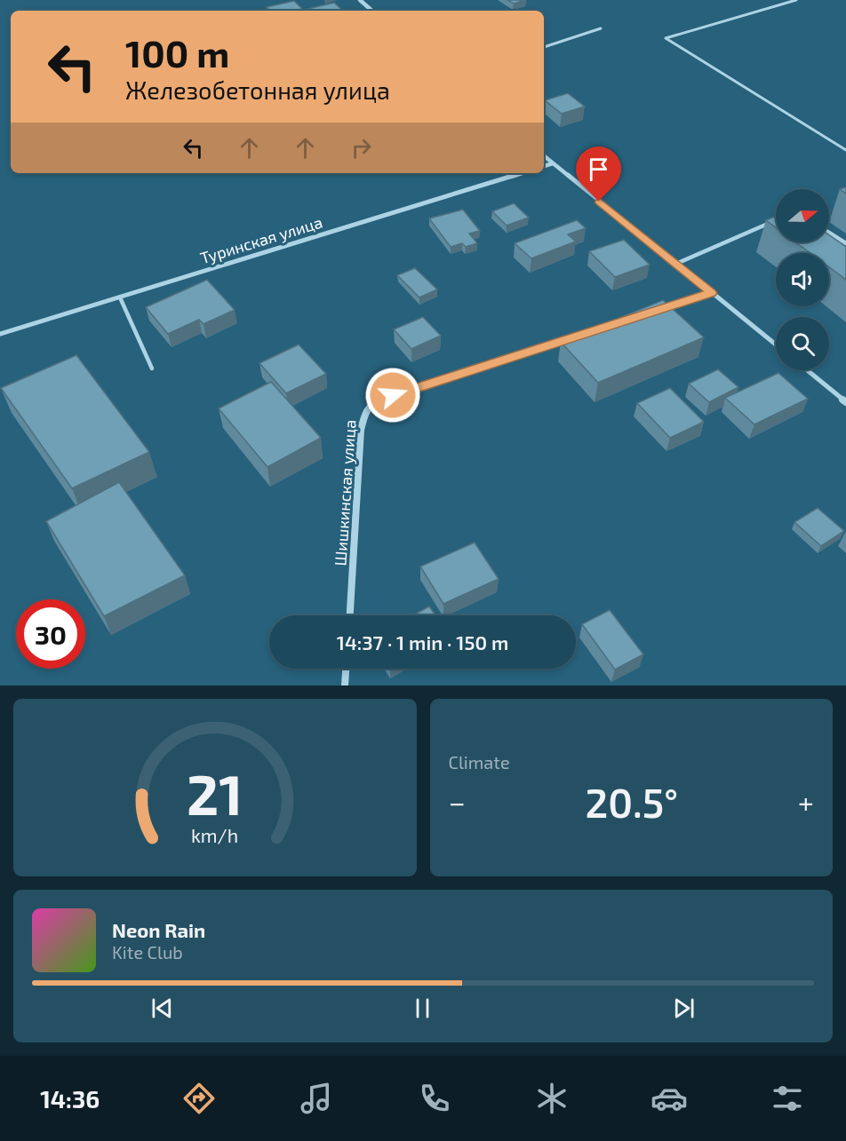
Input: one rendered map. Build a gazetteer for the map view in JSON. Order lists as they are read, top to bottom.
{
  "streets": {
    "street": ["Туринская улица", "Шишкинская улица"]
  },
  "north": "right",
  "page": {
    "turn": ["100 m", "Железобетонная улица"],
    "limit": "30",
    "trip": "14:37 · 1 min · 150 m",
    "tile": "Climate",
    "heat": ["−", "20.5°", "+"],
    "song": ["Neon Rain", "Kite Club"],
    "tabs": "14:36",
    "gauge": ["21", "km/h"]
  }
}
